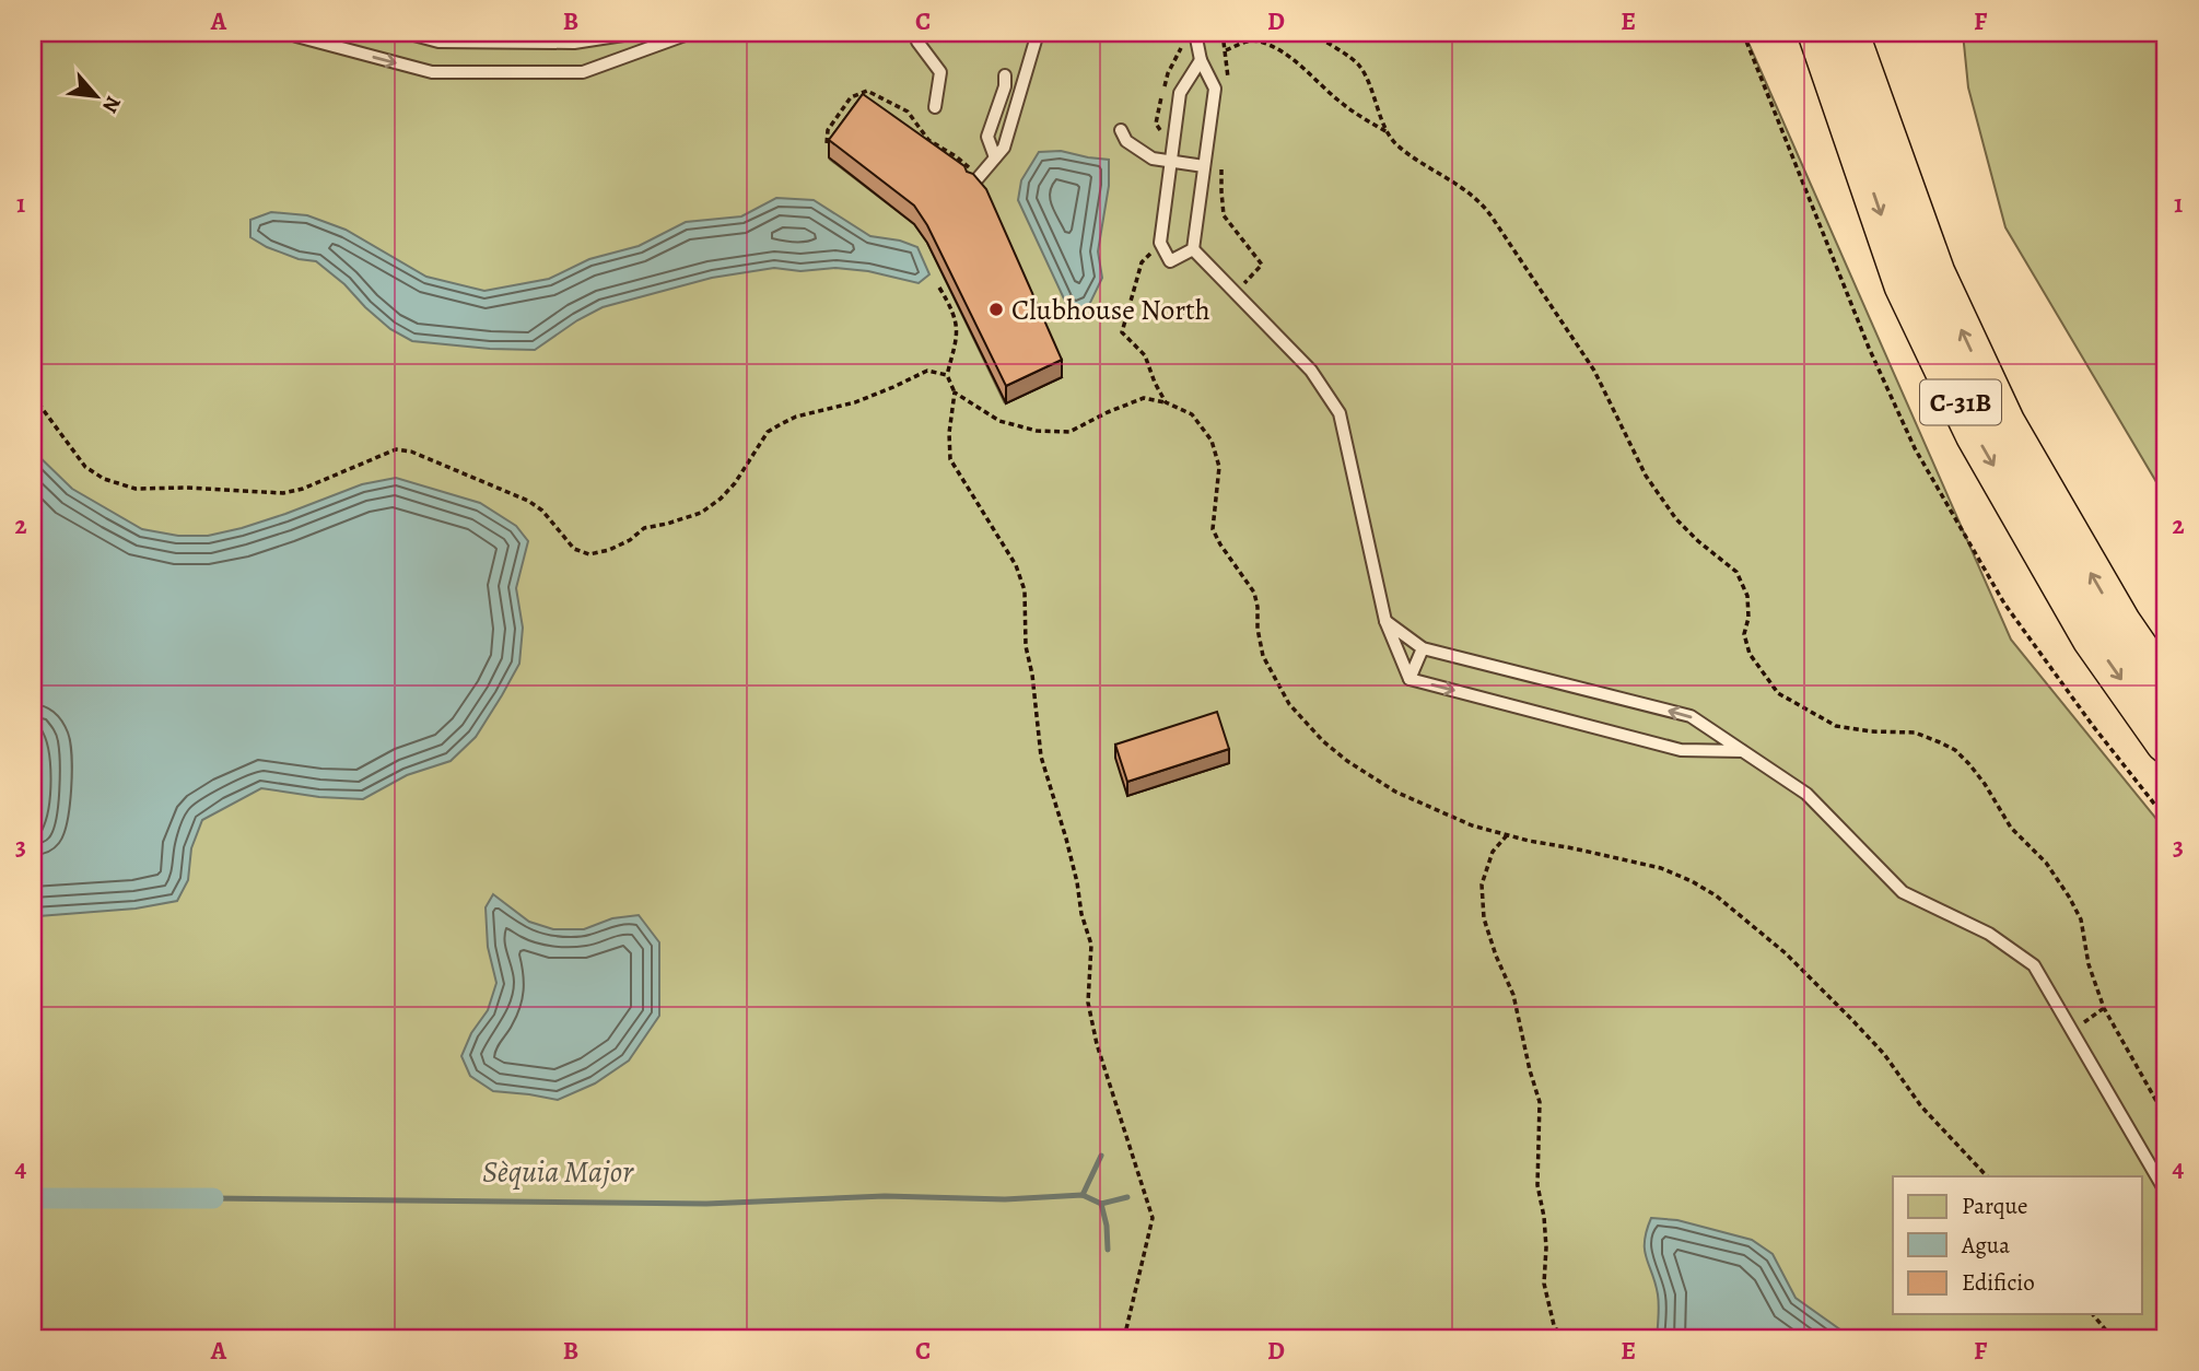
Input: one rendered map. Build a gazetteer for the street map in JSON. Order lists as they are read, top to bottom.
{
  "streets": {
    "highway": ["C-31B"]
  },
  "water": ["Sèquia Major"],
  "places": ["Clubhouse North"],
  "legend": ["Parque", "Agua", "Edificio"],
  "north": "bottom right",
  "grid": {
    "columns": [
      "A",
      "B",
      "C",
      "D",
      "E",
      "F"
    ],
    "rows": [
      "1",
      "2",
      "3",
      "4"
    ]
  }
}
